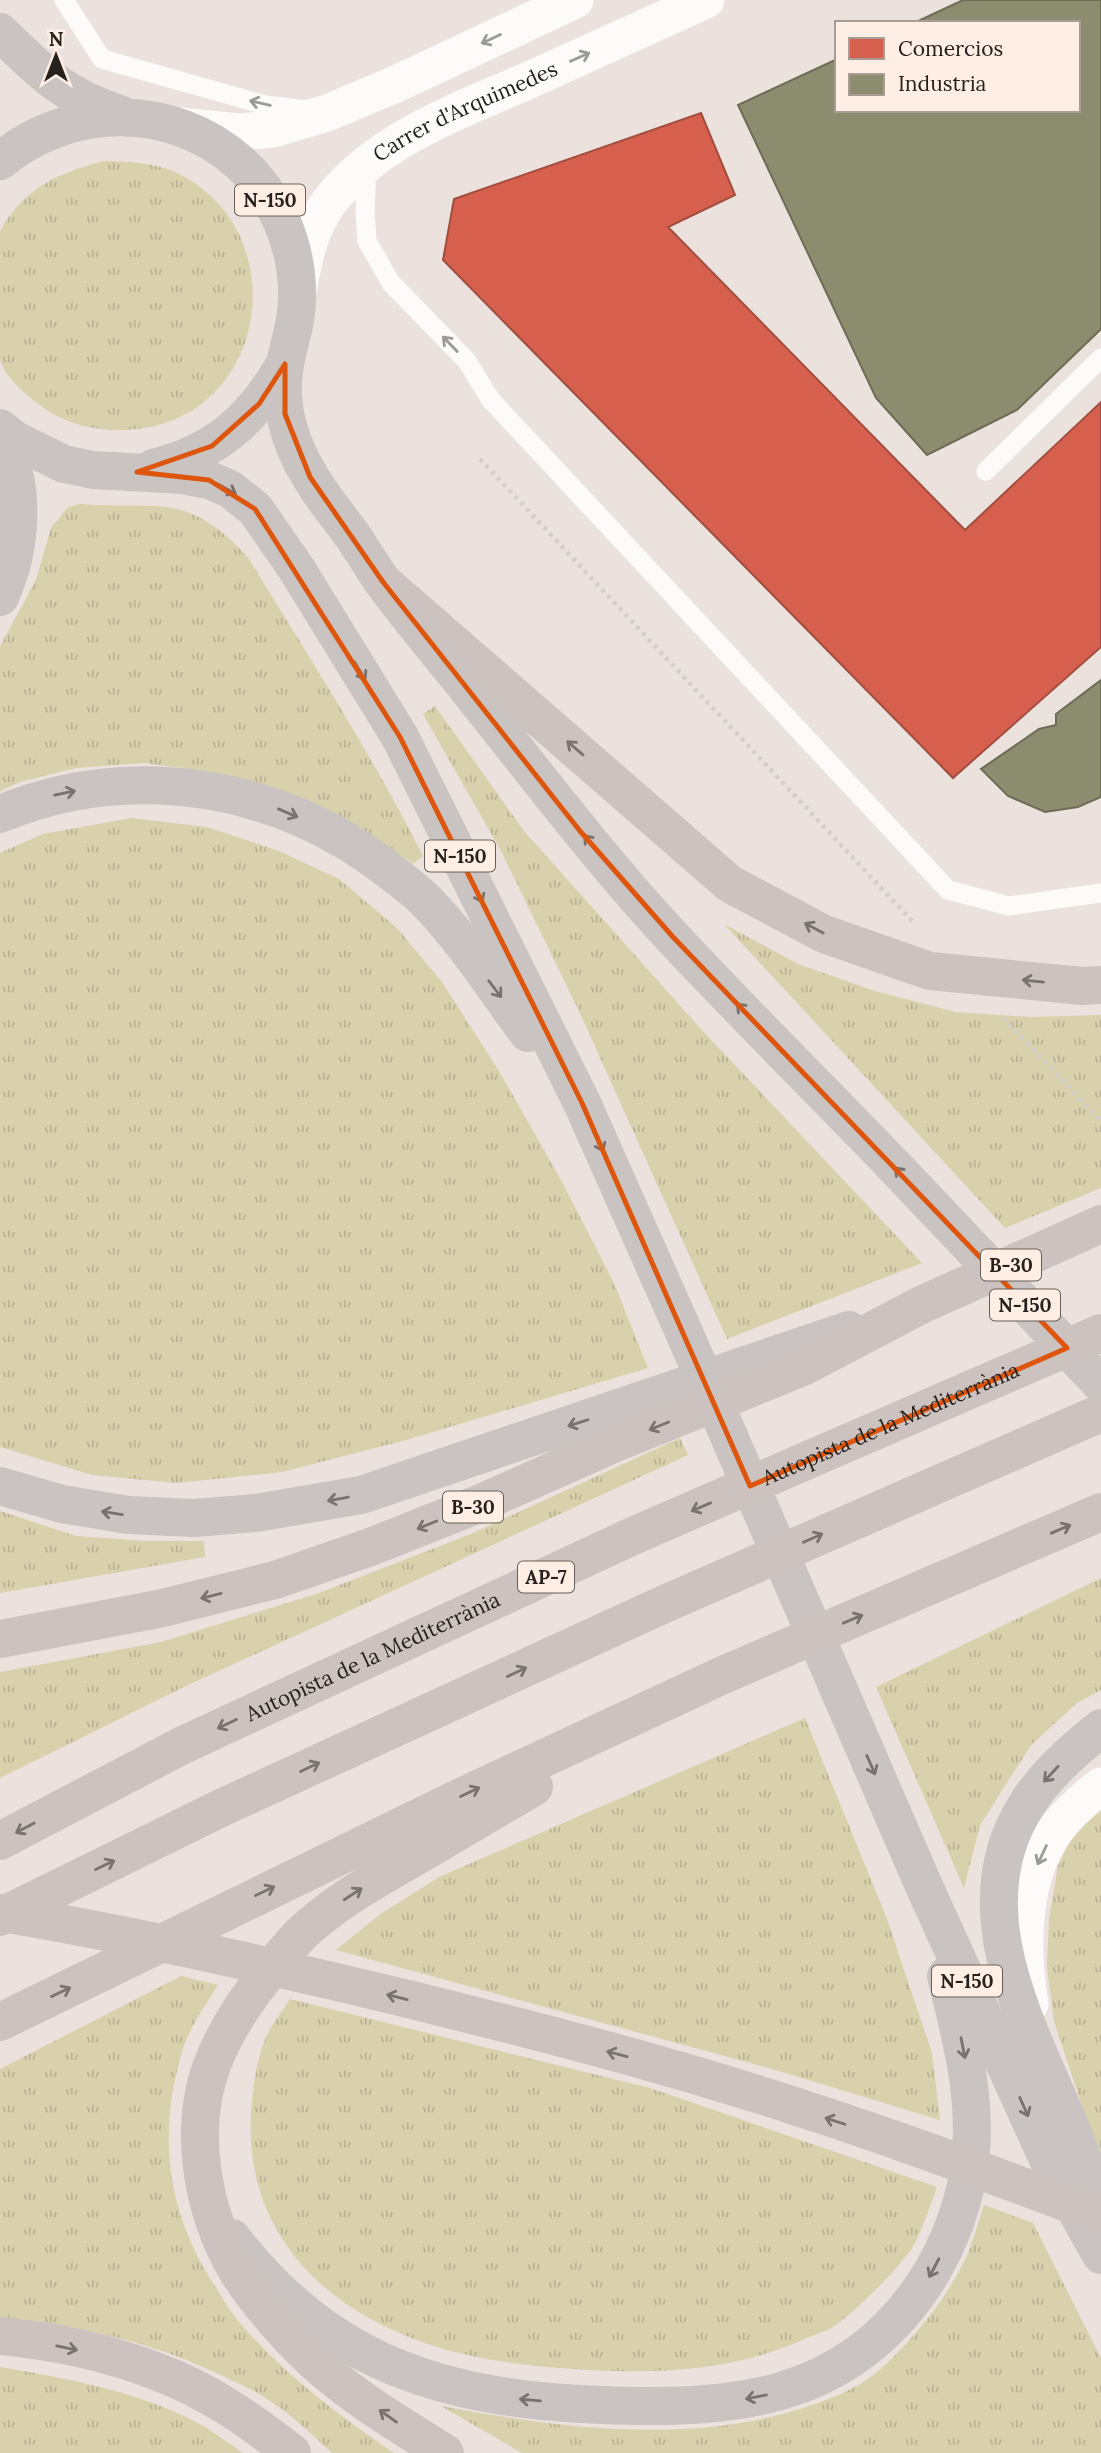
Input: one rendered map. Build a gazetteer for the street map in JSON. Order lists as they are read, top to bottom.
{
  "streets": {
    "highway": ["B-30", "Autopista de la Mediterrània", "AP-7"],
    "main road": ["N-150"],
    "street": ["Carrer d'Arquimedes"]
  },
  "crossings": [
    ["Carrer d'Arquimedes", "N-150"]
  ],
  "legend": ["Comercios", "Industria"],
  "north": "top"
}
